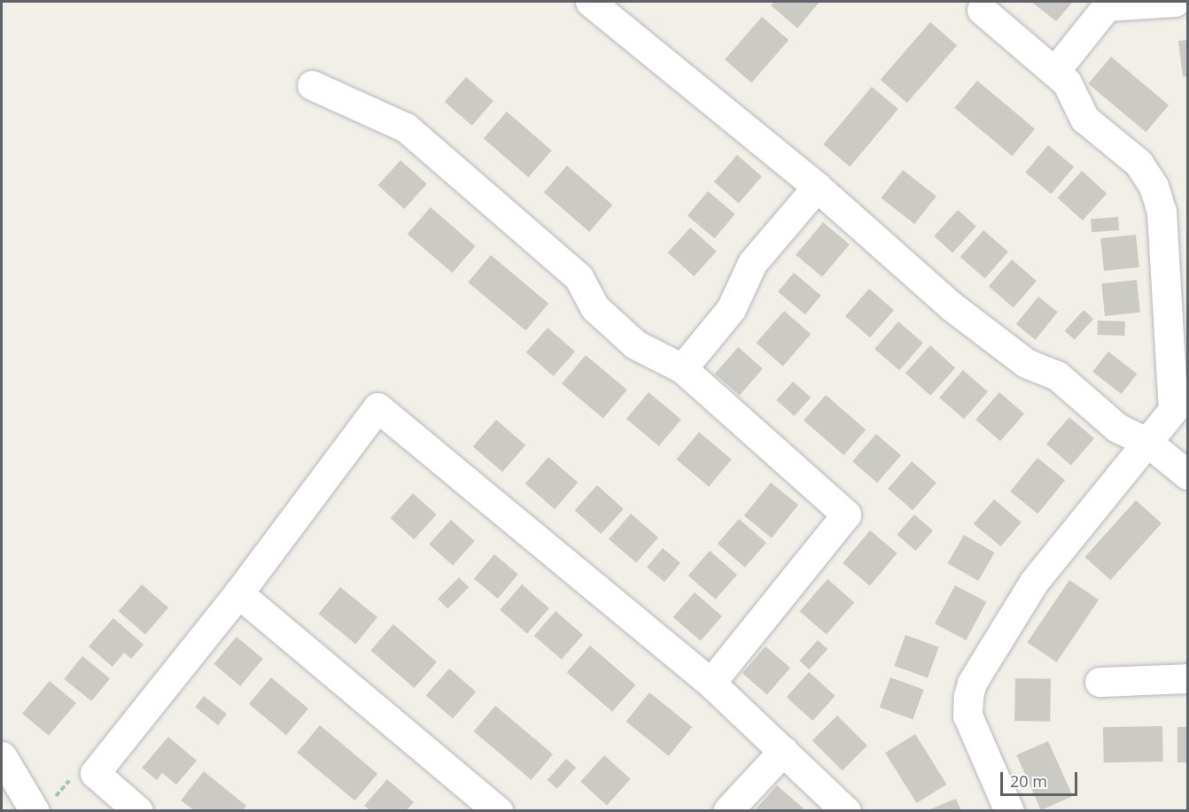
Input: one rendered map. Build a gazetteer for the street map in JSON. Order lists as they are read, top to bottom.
{
  "scale_bar": "20 m"
}
